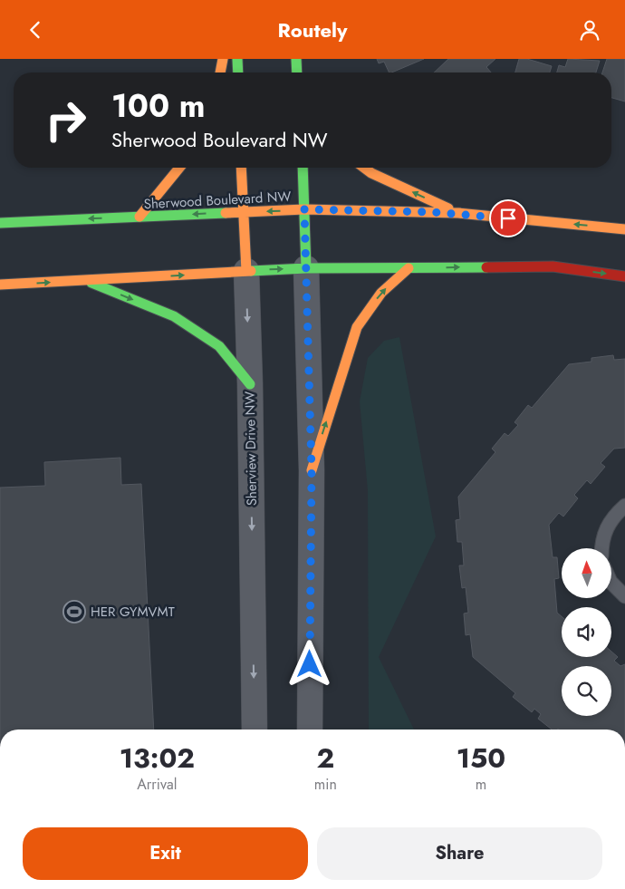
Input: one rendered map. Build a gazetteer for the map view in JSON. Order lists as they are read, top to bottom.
{
  "streets": {
    "street": ["Sherwood Boulevard NW", "Sherview Drive NW"]
  },
  "crossings": [
    ["Sherwood Boulevard NW", "Sherview Drive NW"]
  ],
  "places": {
    "sports": ["HER GYMVMT"]
  },
  "north": "top",
  "page": {
    "header": "Routely",
    "turn": ["100 m", "Sherwood Boulevard NW"],
    "eta": [
      "13:02",
      "Arrival",
      "2",
      "min",
      "150",
      "m"
    ],
    "buttons": ["Exit", "Share"]
  }
}
